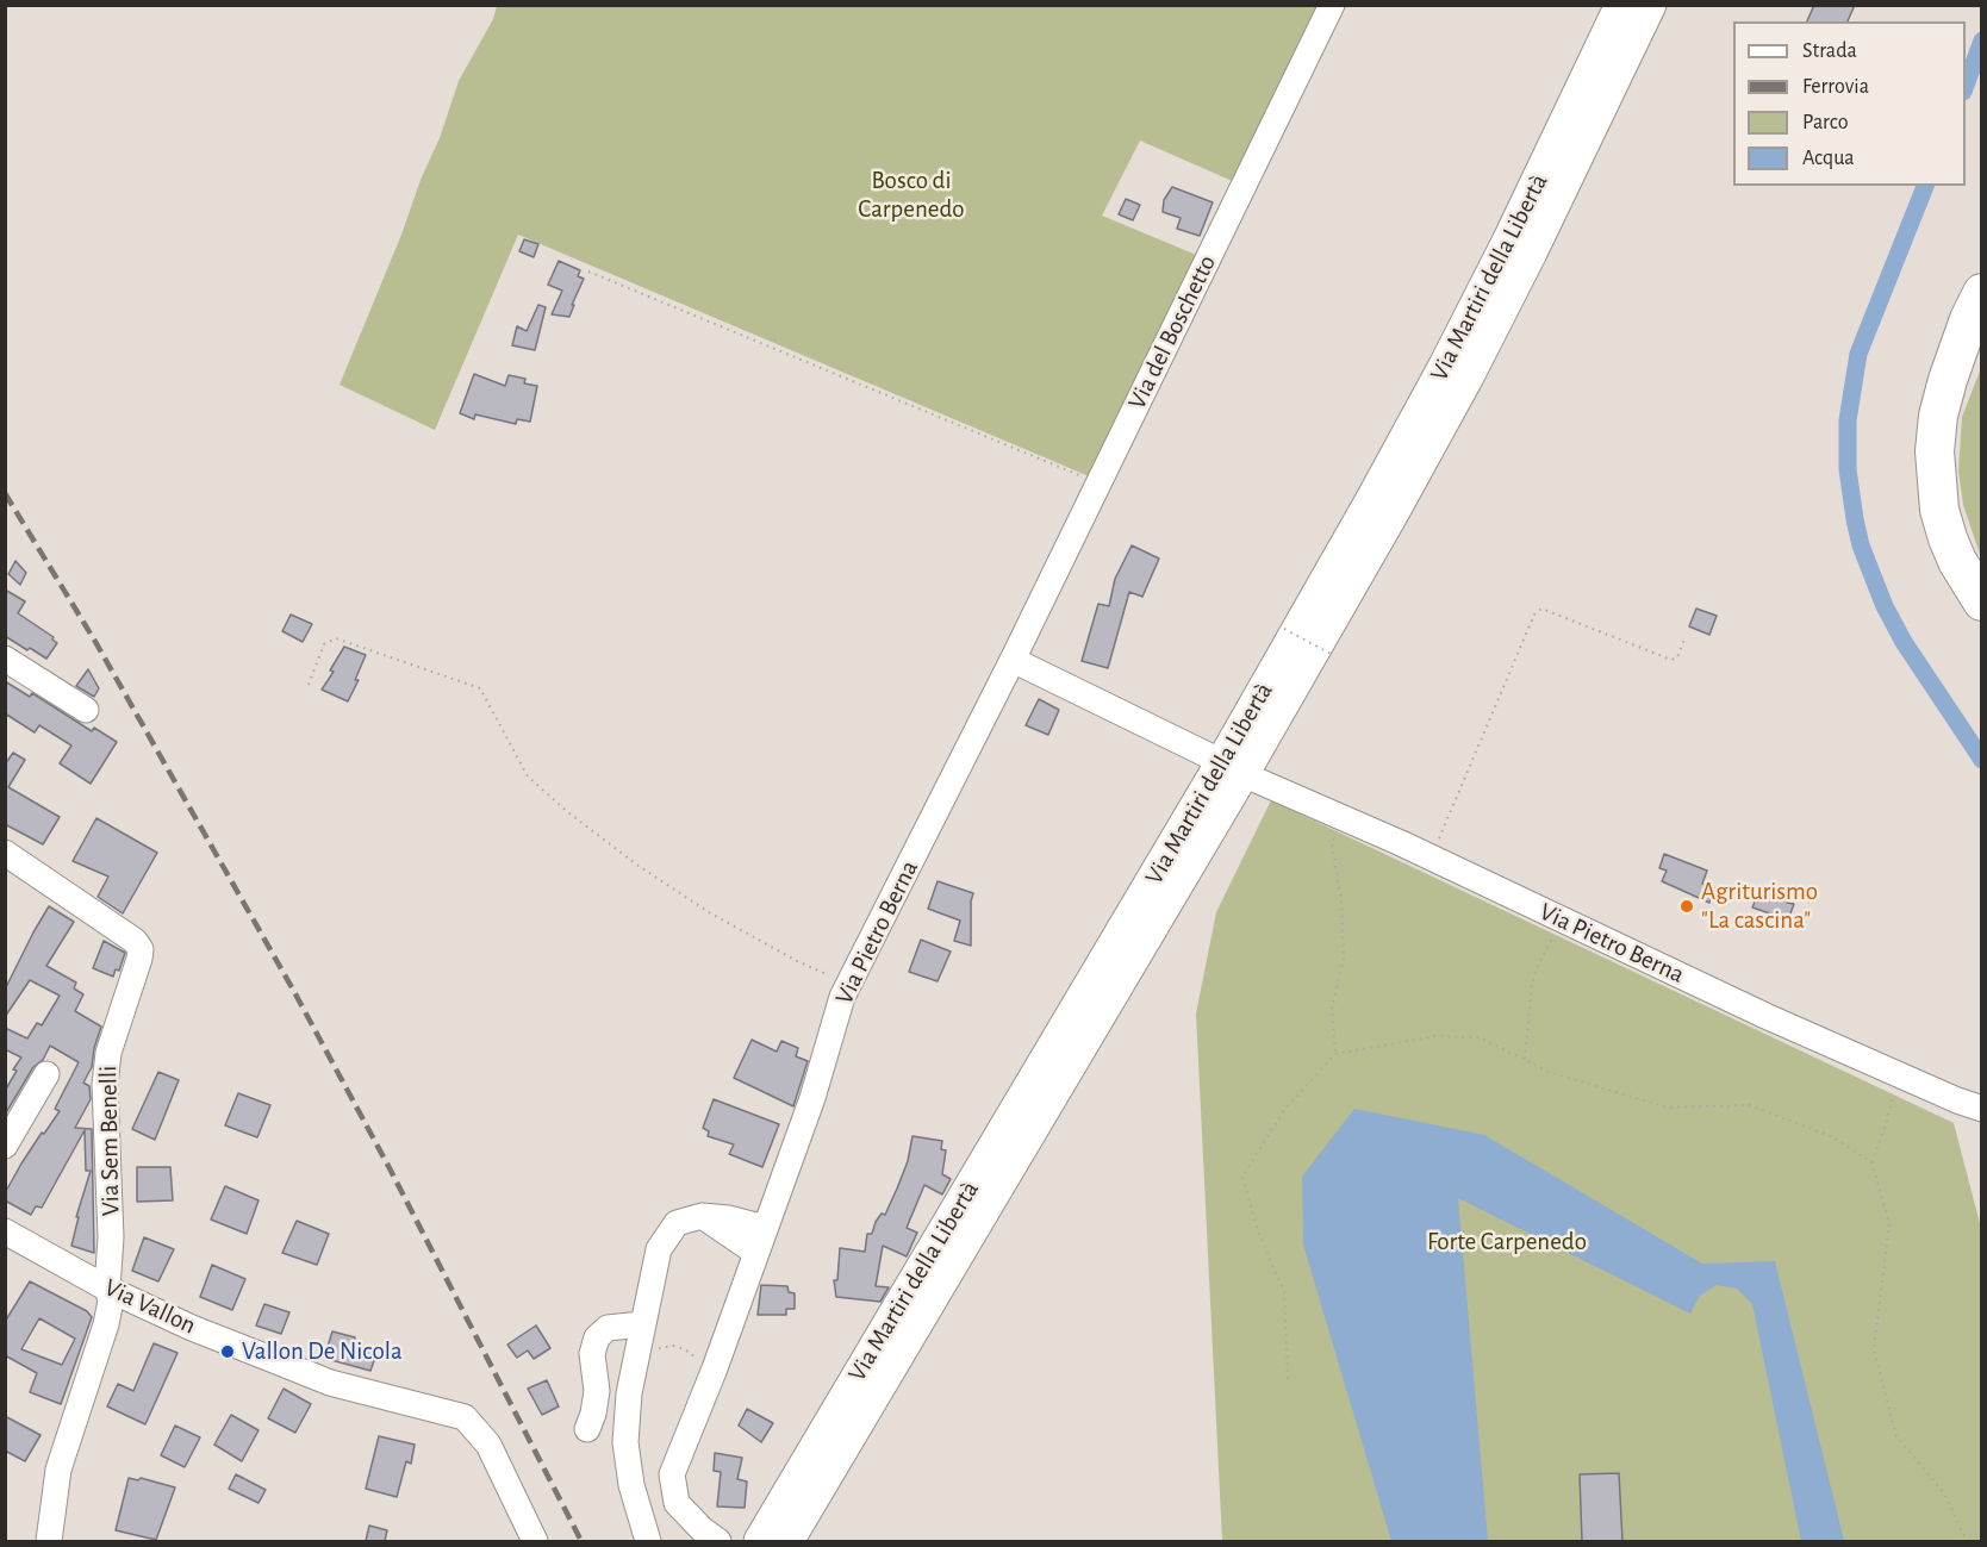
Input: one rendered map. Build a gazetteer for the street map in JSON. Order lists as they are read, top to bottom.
{
  "streets": {
    "main road": ["Via Martiri della Libertà"],
    "street": [
      "Via del Boschetto",
      "Via Pietro Berna",
      "Via Sem Benelli",
      "Via Vallon"
    ]
  },
  "crossings": [
    ["Via Martiri della Libertà", "Via Pietro Berna"],
    ["Via del Boschetto", "Via Pietro Berna"],
    ["Via Sem Benelli", "Via Vallon"]
  ],
  "parks": ["Bosco di Carpenedo", "Forte Carpenedo"],
  "places": ["Agriturismo \"La cascina\"", "Vallon De Nicola"],
  "legend": [
    "Strada",
    "Ferrovia",
    "Parco",
    "Acqua"
  ]
}
